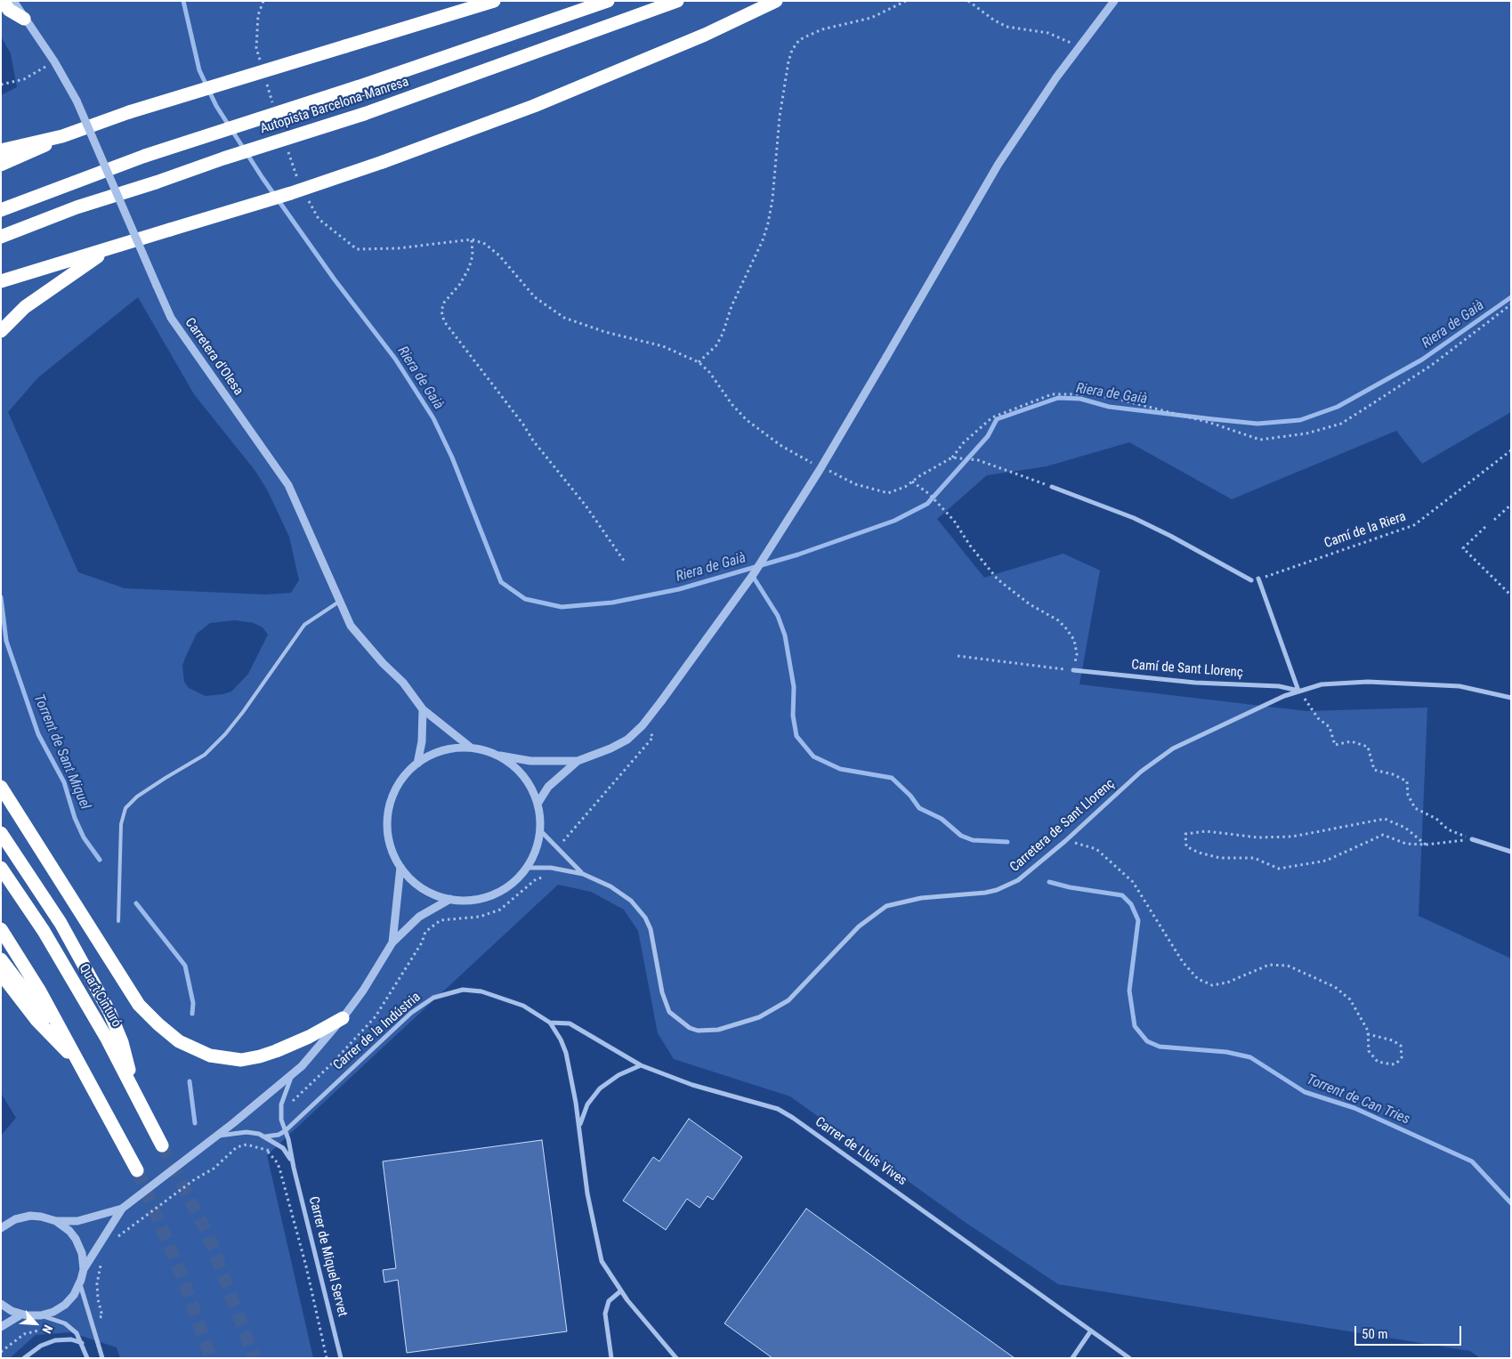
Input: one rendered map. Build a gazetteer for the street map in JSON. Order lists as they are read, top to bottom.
{
  "streets": {
    "highway": ["Autopista Barcelona-Manresa", "Quart Cinturó"],
    "street": [
      "Carretera d'Olesa",
      "Camí de Sant Llorenç",
      "Carretera de Sant Llorenç",
      "Carrer de la Indústria",
      "Carrer de Lluís Vives",
      "Carrer de Miquel Servet"
    ],
    "path": ["Camí de la Riera"]
  },
  "crossings": [
    ["Carretera d'Olesa", "Carretera de Sant Llorenç"],
    ["Camí de Sant Llorenç", "Carretera de Sant Llorenç"],
    ["Carrer de la Indústria", "Carrer de Lluís Vives"],
    ["Carrer de la Indústria", "Carrer de Miquel Servet"]
  ],
  "water": ["Riera de Gaià", "Torrent de Sant Miquel", "Torrent de Can Tries"],
  "scale_bar": "50 m",
  "north": "bottom right"
}
